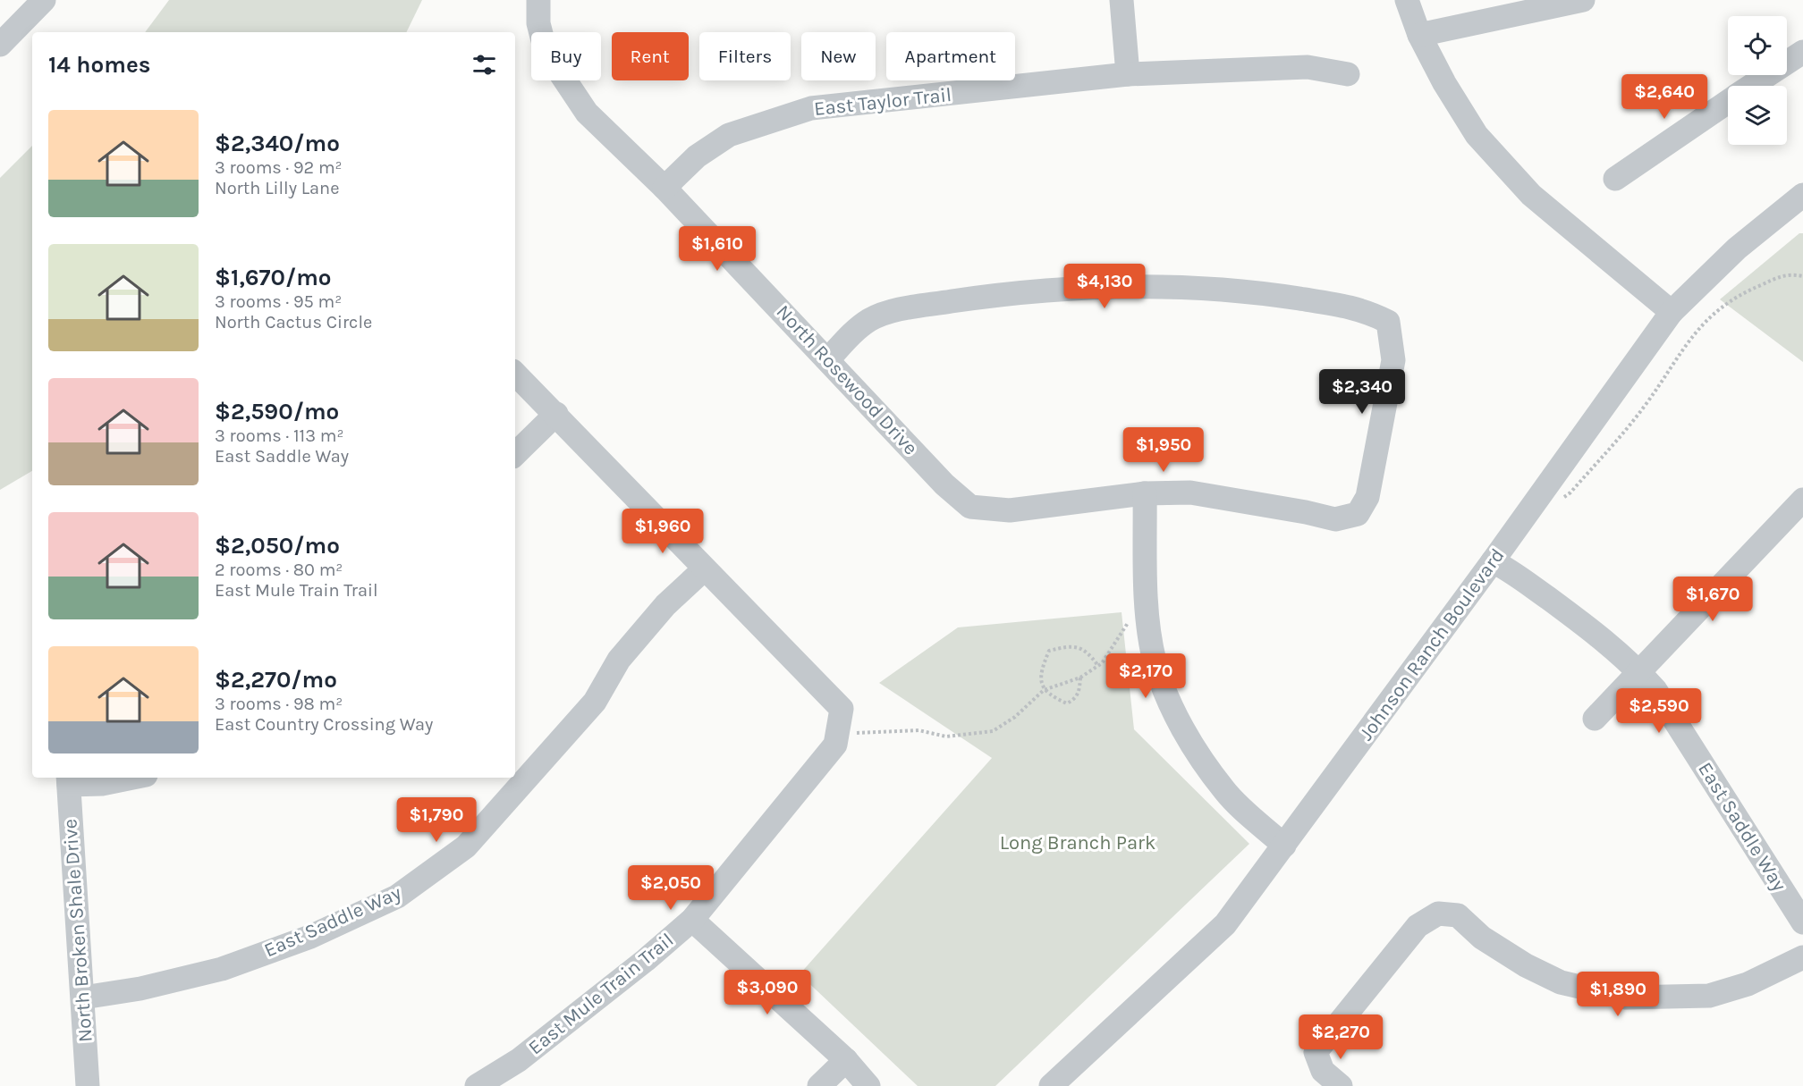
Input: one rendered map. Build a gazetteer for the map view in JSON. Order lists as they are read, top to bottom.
{
  "streets": {
    "street": [
      "East Taylor Trail",
      "North Rosewood Drive",
      "Johnson Ranch Boulevard",
      "East Saddle Way",
      "North Broken Shale Drive",
      "East Mule Train Trail"
    ]
  },
  "crossings": [
    ["East Taylor Trail", "North Rosewood Drive"],
    ["Johnson Ranch Boulevard", "East Saddle Way"],
    ["East Saddle Way", "North Broken Shale Drive"]
  ],
  "parks": ["Long Branch Park"],
  "page": {
    "chip": [
      "Buy",
      "Rent",
      "Filters",
      "New",
      "Apartment"
    ],
    "heading": "14 homes",
    "price": [
      "$2,640",
      "$1,610",
      "$4,130",
      "$2,340",
      "$1,950",
      "$1,960",
      "$1,670",
      "$2,170",
      "$2,590",
      "$1,790",
      "$2,050",
      "$3,090",
      "$1,890",
      "$2,270"
    ],
    "list": [
      {
        "name": "$2,340/mo",
        "note": "3 rooms · 92 m² · North Lilly Lane"
      },
      {
        "name": "$1,670/mo",
        "note": "3 rooms · 95 m² · North Cactus Circle"
      },
      {
        "name": "$2,590/mo",
        "note": "3 rooms · 113 m² · East Saddle Way"
      },
      {
        "name": "$2,050/mo",
        "note": "2 rooms · 80 m² · East Mule Train Trail"
      },
      {
        "name": "$2,270/mo",
        "note": "3 rooms · 98 m² · East Country Crossing Way"
      }
    ]
  }
}
